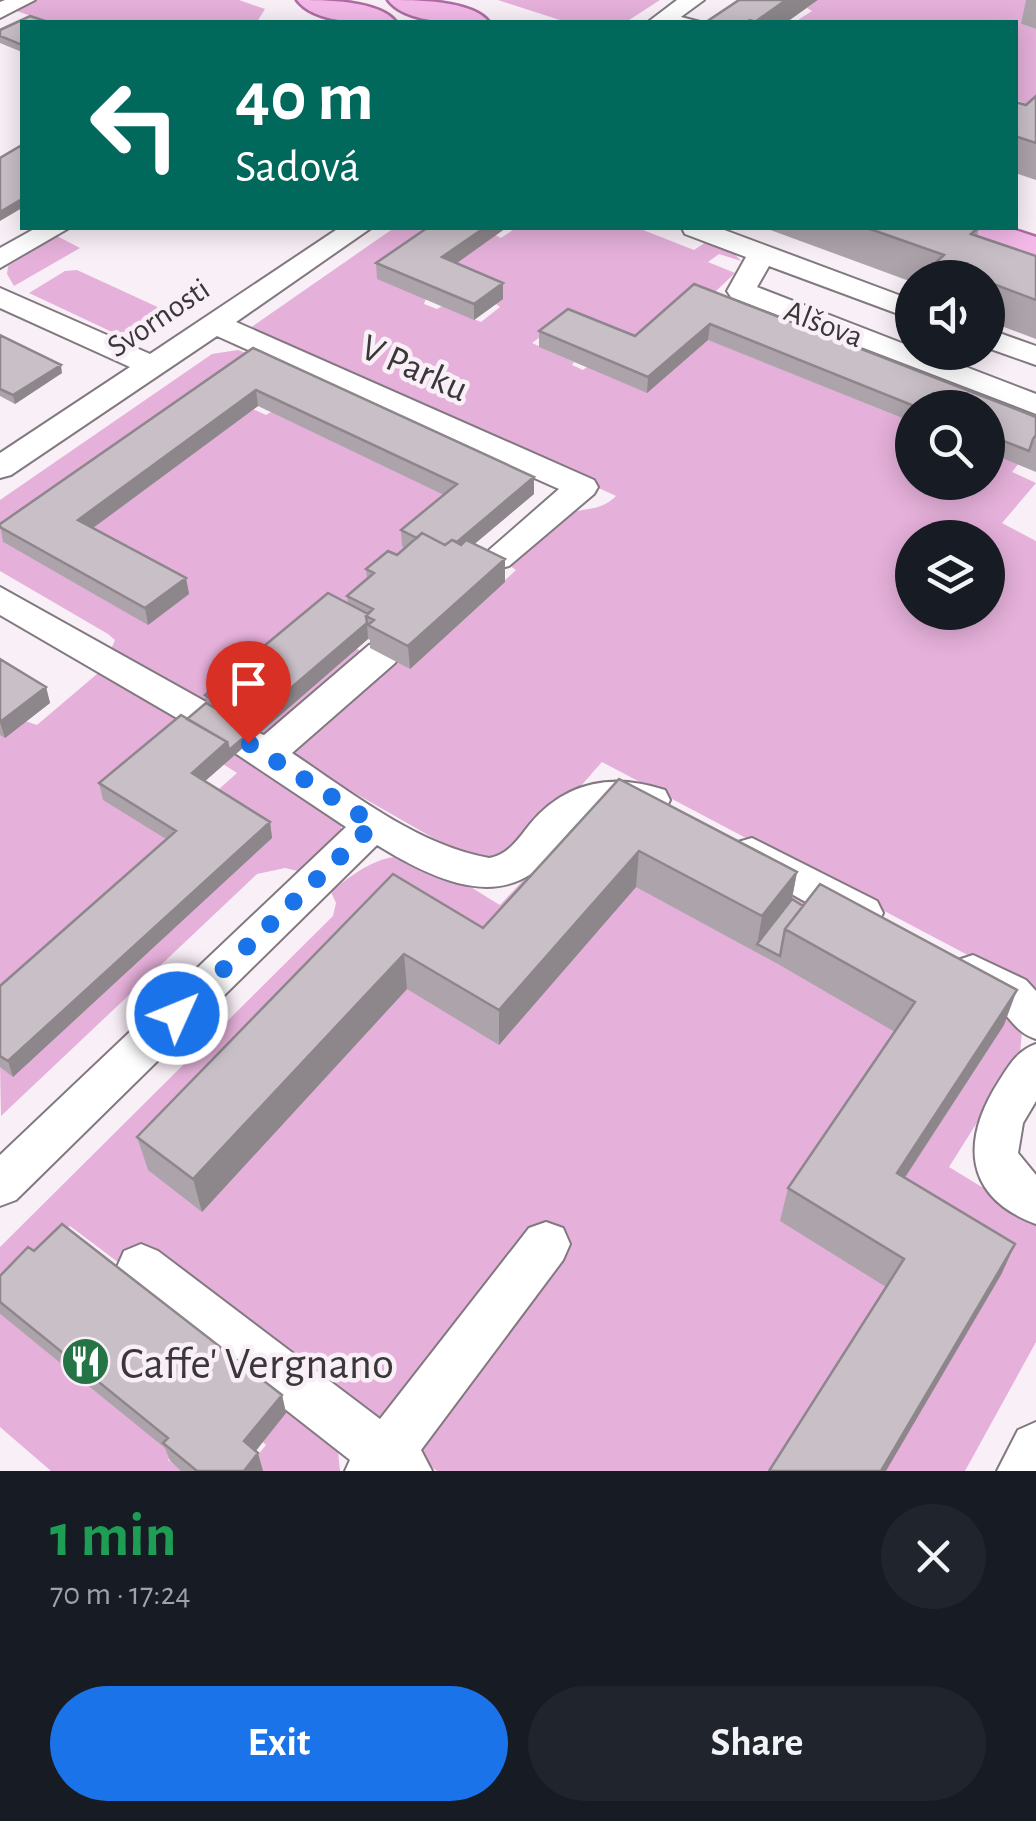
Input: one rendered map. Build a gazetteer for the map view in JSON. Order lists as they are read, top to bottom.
{
  "streets": {
    "street": ["Svornosti", "Alšova", "V Parku"]
  },
  "crossings": [
    ["Svornosti", "V Parku"]
  ],
  "places": {
    "restaurant": ["Caffe' Vergnano"]
  },
  "page": {
    "turn": ["40 m", "Sadová"],
    "heading": ["1 min", "70 m · 17:24"],
    "buttons": ["Exit", "Share"]
  }
}
